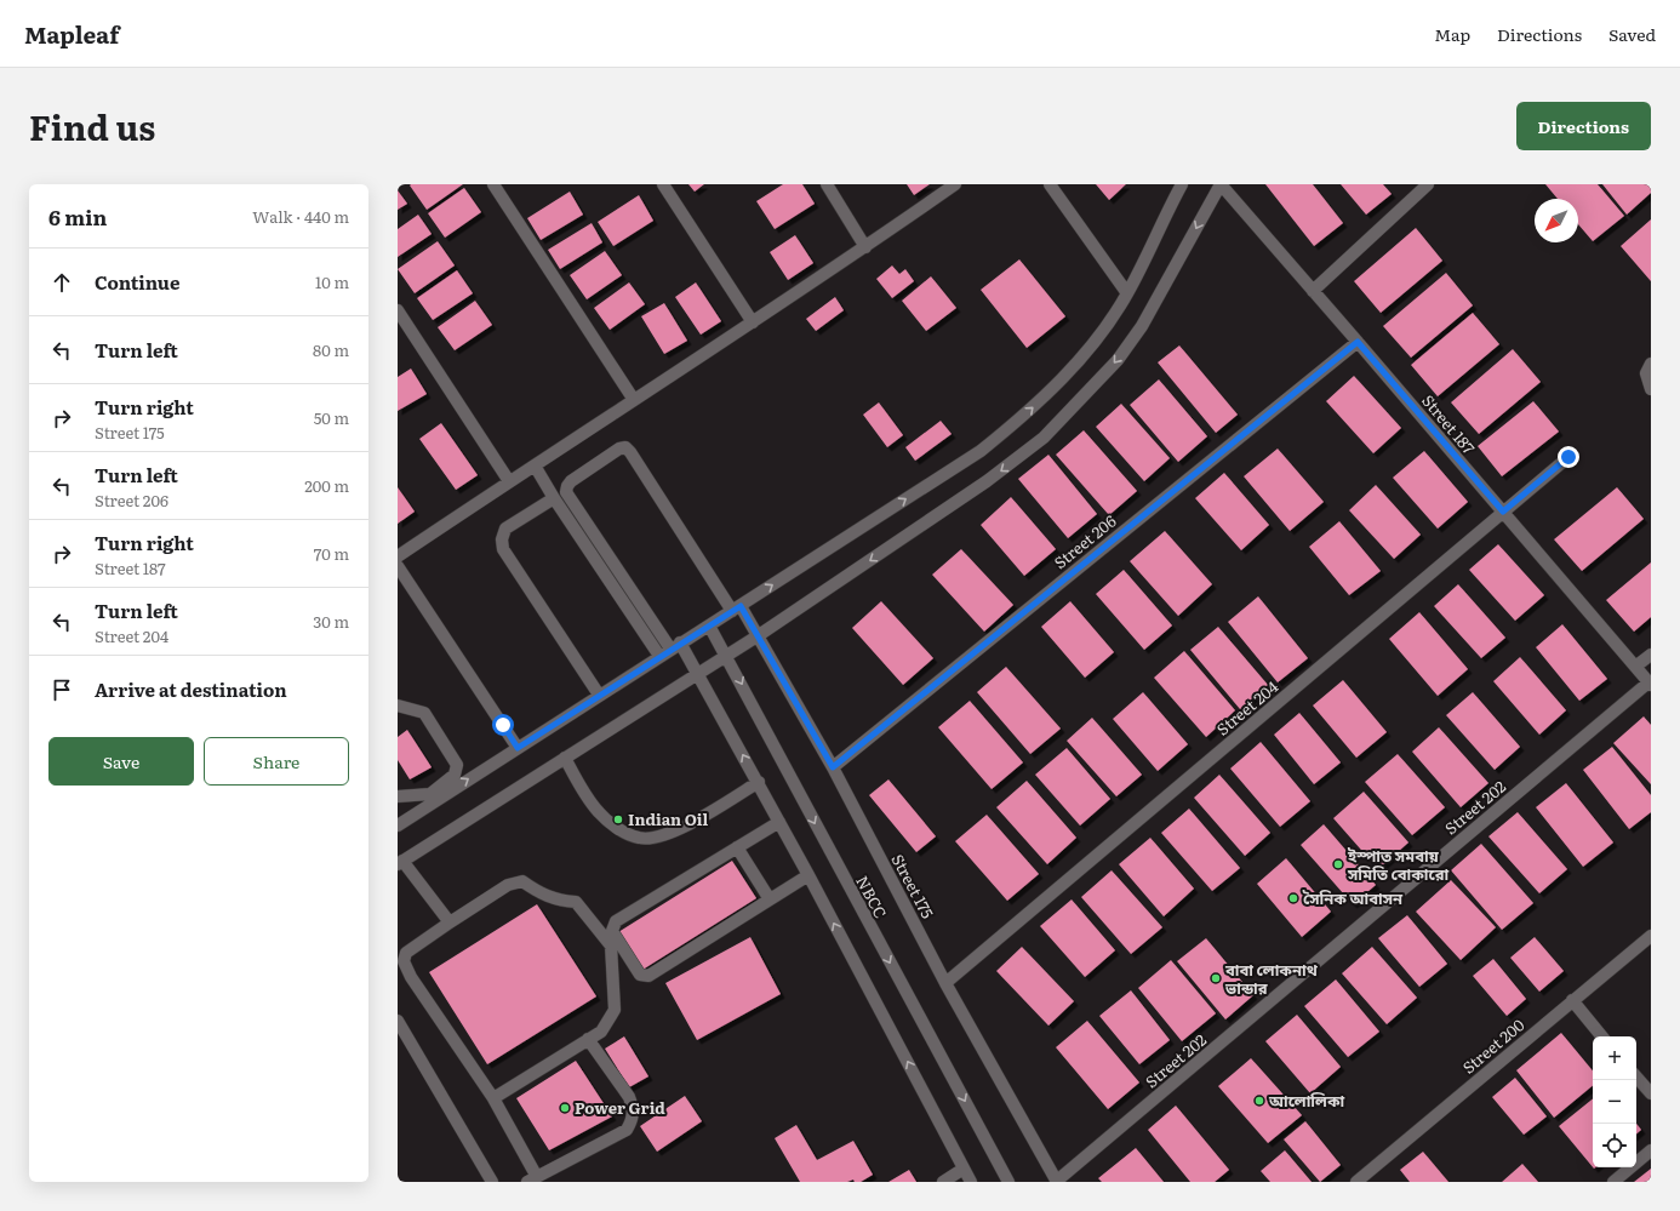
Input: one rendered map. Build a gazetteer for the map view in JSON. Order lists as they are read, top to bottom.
{
  "streets": {
    "street": [
      "Street 187",
      "Street 206",
      "Street 204",
      "Street 202",
      "Street 175",
      "NBCC",
      "Street 200"
    ]
  },
  "crossings": [
    ["Street 187", "Street 206"],
    ["Street 187", "Street 204"],
    ["Street 187", "Street 202"],
    ["Street 206", "Street 175"],
    ["Street 204", "Street 175"],
    ["Street 202", "Street 175"]
  ],
  "places": [
    "Indian Oil",
    "ইস্পাত সমবায় সমিতি বোকারো",
    "সৈনিক আবাসন",
    "বাবা লোকনাথ ভান্ডার",
    "আলোলিকা",
    "Power Grid"
  ],
  "north": "bottom left",
  "page": {
    "header": "Mapleaf",
    "nav": ["Map", "Directions", "Saved"],
    "title": "Find us",
    "buttons": [
      "Directions",
      ["Save", "Share"]
    ],
    "heading": ["6 min", "Walk · 440 m"],
    "list": [
      ["Continue", "10 m"],
      ["Turn left", "80 m"],
      ["Turn right", "Street 175", "50 m"],
      ["Turn left", "Street 206", "200 m"],
      ["Turn right", "Street 187", "70 m"],
      ["Turn left", "Street 204", "30 m"],
      "Arrive at destination"
    ],
    "map_buttons": ["+", "−"]
  }
}
